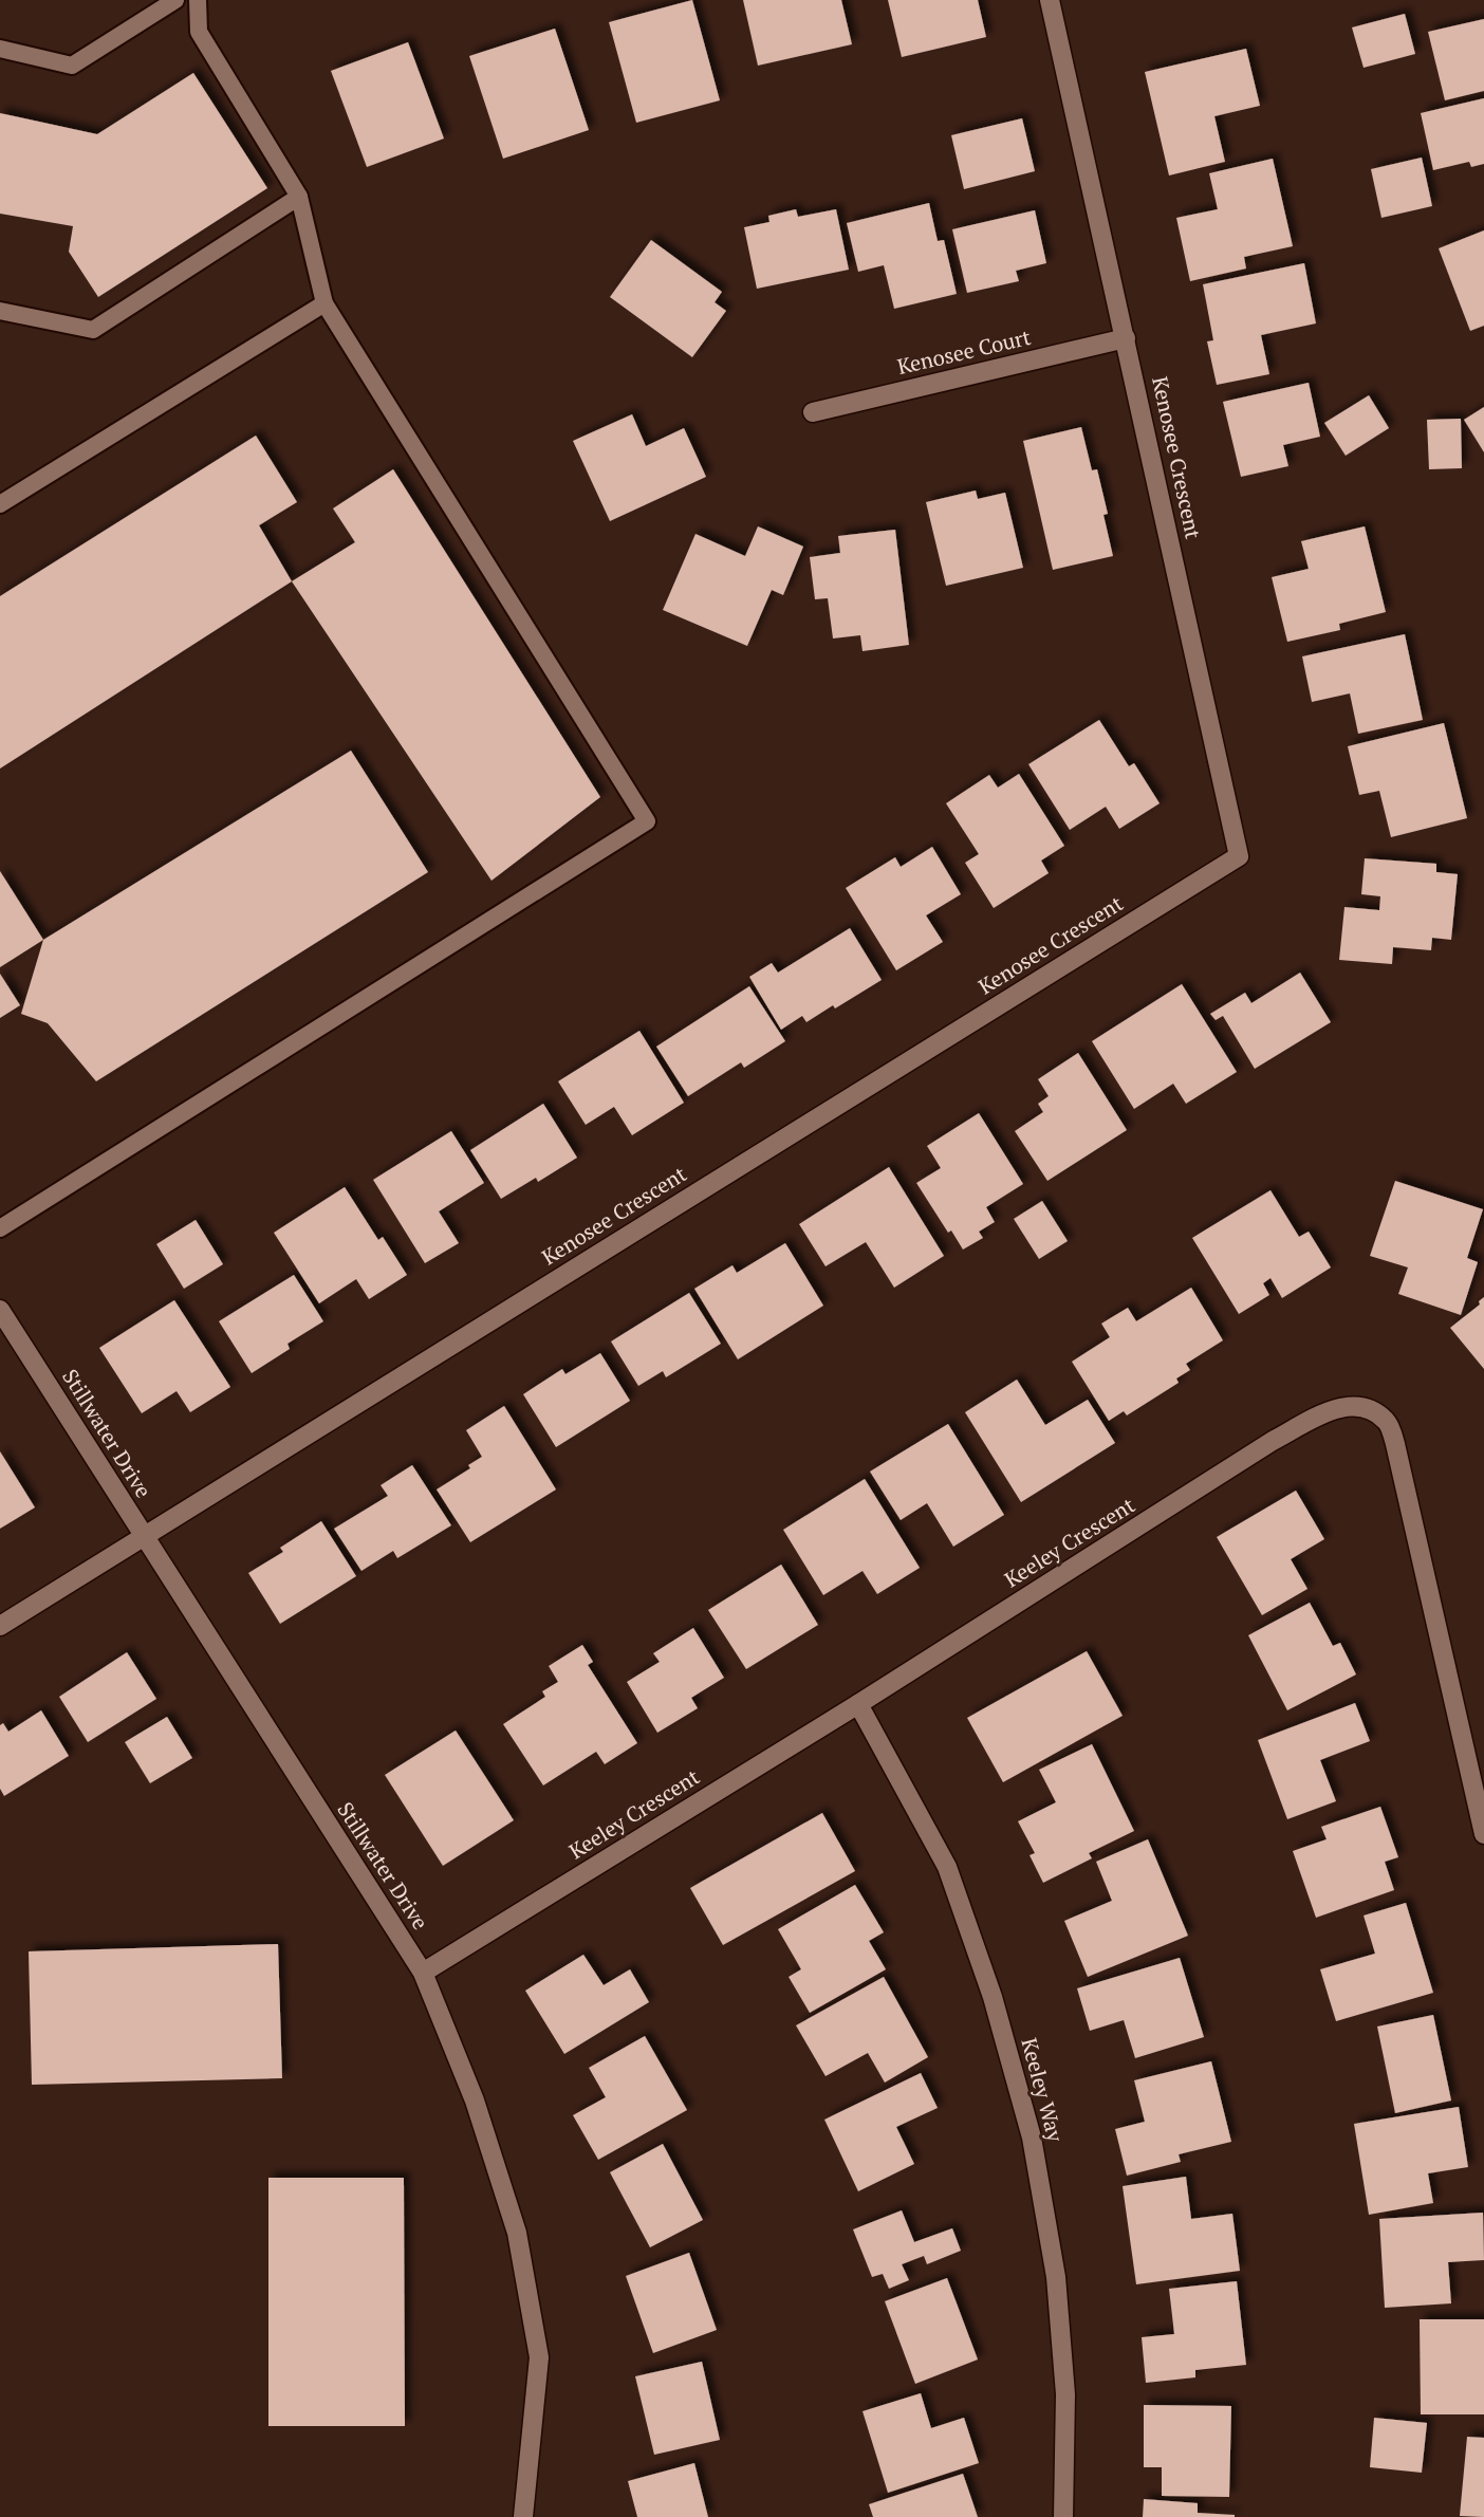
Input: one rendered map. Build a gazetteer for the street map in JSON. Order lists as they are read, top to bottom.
{
  "streets": {
    "street": [
      "Kenosee Court",
      "Kenosee Crescent",
      "Stillwater Drive",
      "Keeley Crescent",
      "Keeley Way"
    ]
  },
  "crossings": [
    ["Kenosee Court", "Kenosee Crescent"],
    ["Kenosee Crescent", "Stillwater Drive"],
    ["Stillwater Drive", "Keeley Crescent"],
    ["Keeley Crescent", "Keeley Way"]
  ]
}
